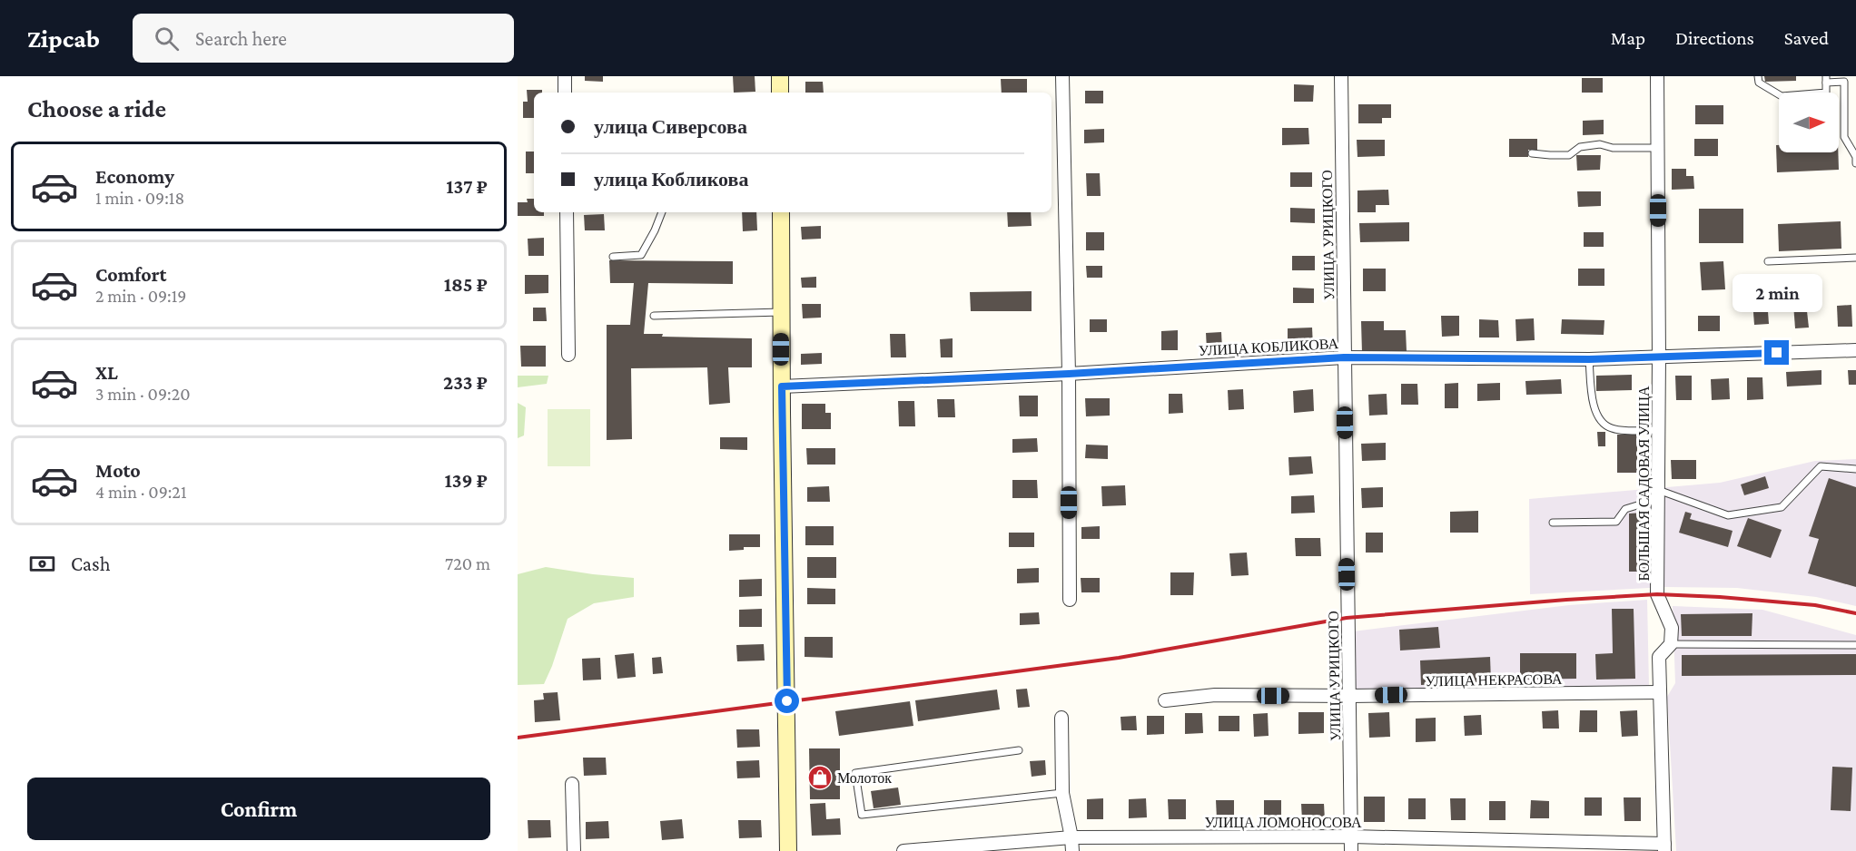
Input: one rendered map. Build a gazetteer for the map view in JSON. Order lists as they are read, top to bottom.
{
  "streets": {
    "street": [
      "УЛИЦА УРИЦКОГО",
      "УЛИЦА КОБЛИКОВА",
      "БОЛЬШАЯ САДОВАЯ УЛИЦА",
      "УЛИЦА НЕКРАСОВА",
      "УЛИЦА ЛОМОНОСОВА"
    ]
  },
  "crossings": [
    ["УЛИЦА УРИЦКОГО", "УЛИЦА КОБЛИКОВА"],
    ["УЛИЦА УРИЦКОГО", "УЛИЦА НЕКРАСОВА"],
    ["УЛИЦА УРИЦКОГО", "УЛИЦА ЛОМОНОСОВА"],
    ["УЛИЦА КОБЛИКОВА", "БОЛЬШАЯ САДОВАЯ УЛИЦА"],
    ["БОЛЬШАЯ САДОВАЯ УЛИЦА", "УЛИЦА НЕКРАСОВА"],
    ["БОЛЬШАЯ САДОВАЯ УЛИЦА", "УЛИЦА ЛОМОНОСОВА"]
  ],
  "places": {
    "shop": ["Молоток"]
  },
  "north": "right",
  "page": {
    "header": "Zipcab",
    "search": "Search here",
    "nav": ["Map", "Directions", "Saved"],
    "heading": "Choose a ride",
    "banner": ["улица Сиверсова", "улица Кобликова"],
    "list": [
      {
        "name": "Economy",
        "note": "1 min · 09:18",
        "value": "137 ₽"
      },
      {
        "name": "Comfort",
        "note": "2 min · 09:19",
        "value": "185 ₽"
      },
      {
        "name": "XL",
        "note": "3 min · 09:20",
        "value": "233 ₽"
      },
      {
        "name": "Moto",
        "note": "4 min · 09:21",
        "value": "139 ₽"
      }
    ],
    "bubble": "2 min",
    "pay": ["Cash", "720 m"],
    "buttons": "Confirm"
  }
}
